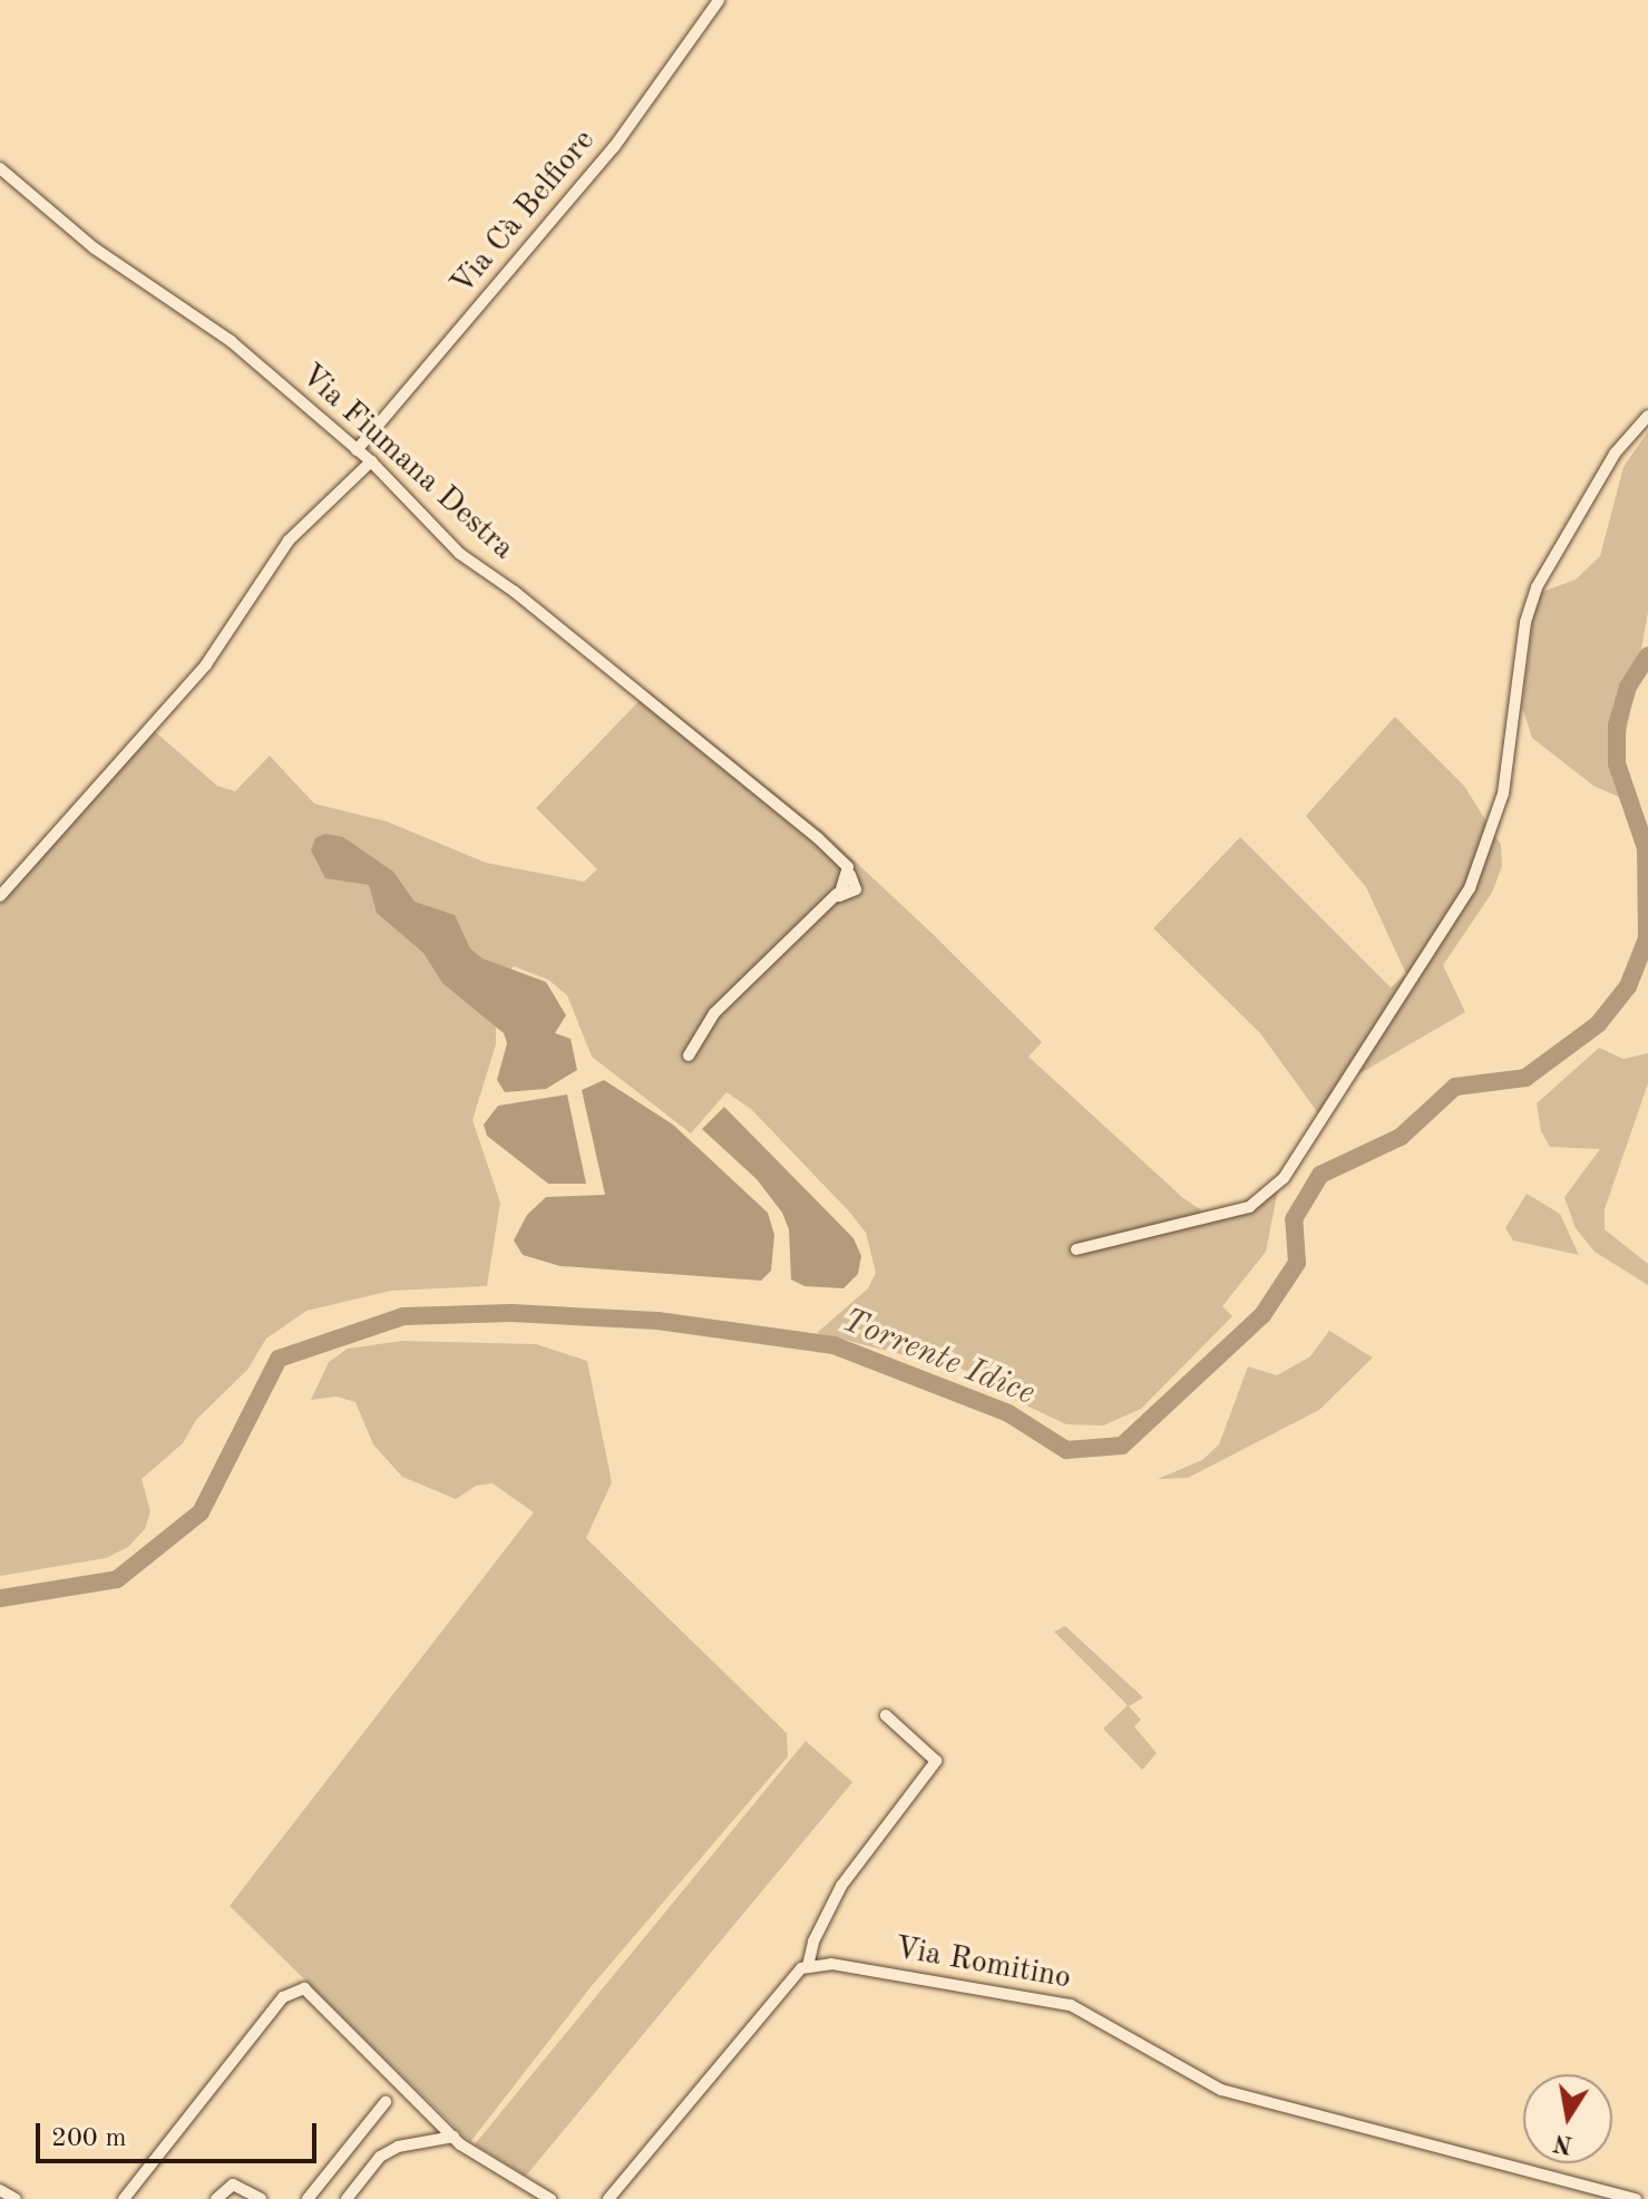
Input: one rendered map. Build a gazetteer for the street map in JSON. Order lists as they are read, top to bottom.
{
  "streets": {
    "street": ["Via Cà Belfiore", "Via Fiumana Destra", "Via Romitino"]
  },
  "crossings": [
    ["Via Cà Belfiore", "Via Fiumana Destra"]
  ],
  "water": ["Torrente Idice"],
  "scale_bar": "200 m",
  "north": "bottom"
}
